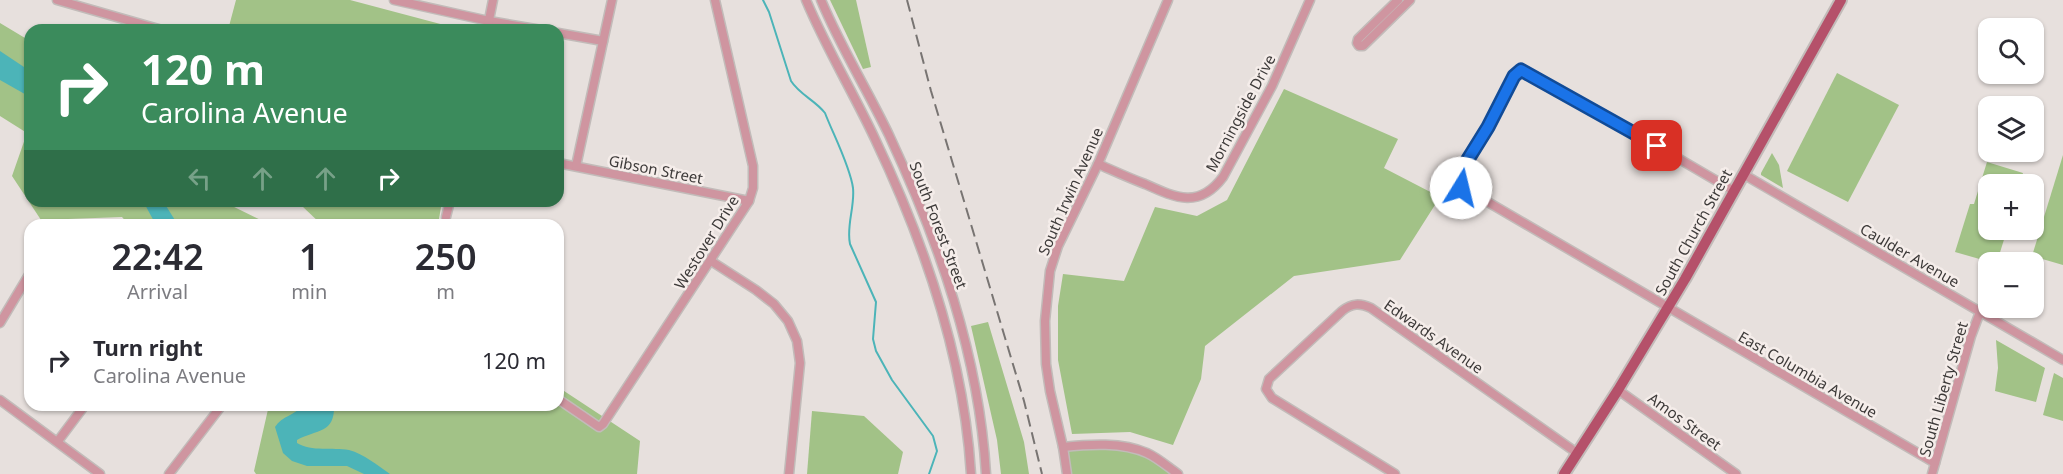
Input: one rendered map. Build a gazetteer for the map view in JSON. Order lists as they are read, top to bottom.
{
  "streets": {
    "main road": ["South Church Street"],
    "street": [
      "Morningside Drive",
      "Gibson Street",
      "South Irwin Avenue",
      "South Forest Street",
      "Westover Drive",
      "Caulder Avenue",
      "Edwards Avenue",
      "East Columbia Avenue",
      "South Liberty Street",
      "Amos Street"
    ]
  },
  "crossings": [
    ["Morningside Drive", "South Irwin Avenue"],
    ["Gibson Street", "Westover Drive"],
    ["South Church Street", "Caulder Avenue"],
    ["South Church Street", "Edwards Avenue"],
    ["South Church Street", "East Columbia Avenue"],
    ["South Church Street", "Amos Street"],
    ["East Columbia Avenue", "South Liberty Street"]
  ],
  "page": {
    "map_buttons": ["+", "−"],
    "turn": ["120 m", "Carolina Avenue"],
    "eta": [
      "22:42",
      "Arrival",
      "1",
      "min",
      "250",
      "m"
    ],
    "list": [
      {
        "name": "Turn right",
        "note": "Carolina Avenue",
        "value": "120 m"
      }
    ]
  }
}
